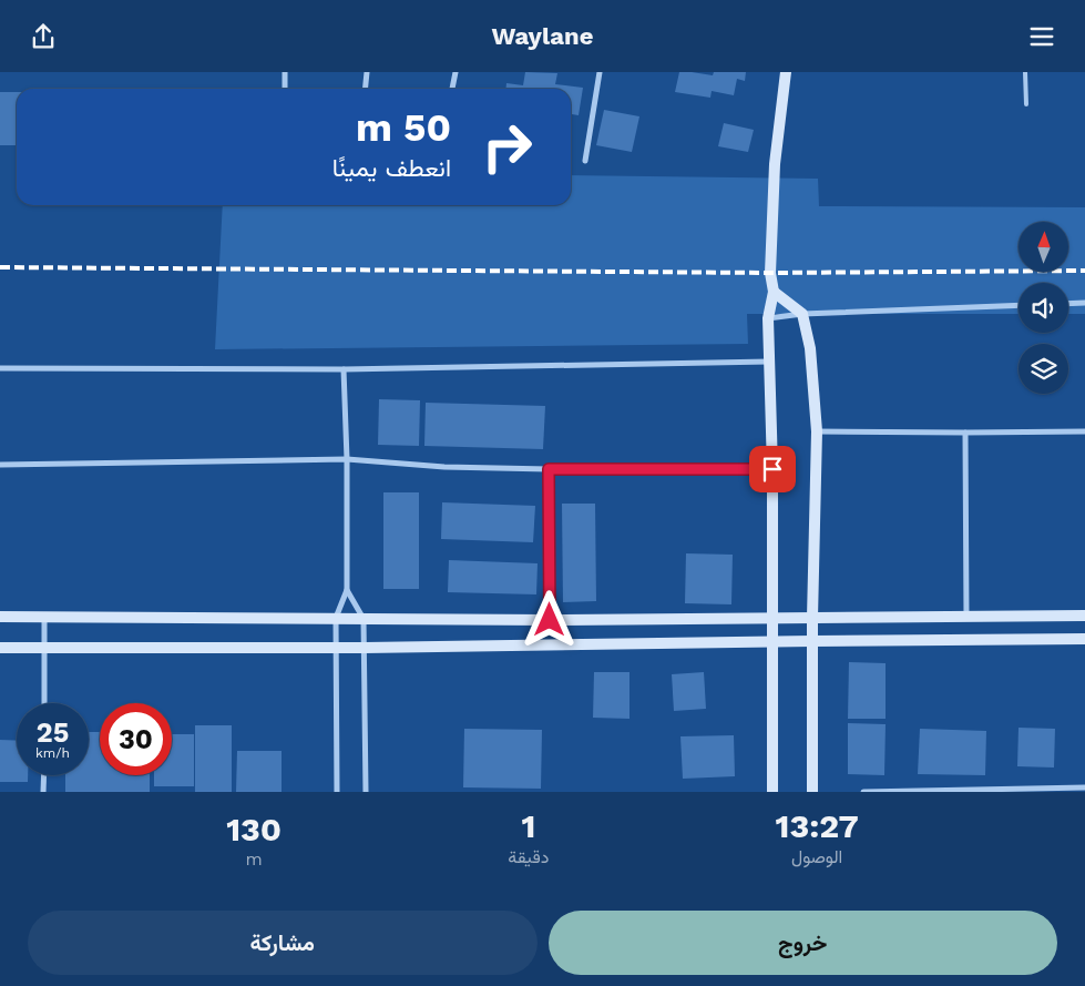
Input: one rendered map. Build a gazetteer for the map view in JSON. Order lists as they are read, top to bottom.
{
  "north": "top",
  "page": {
    "header": "Waylane",
    "turn": ["50 m", "انعطف يمينًا"],
    "speed": "25 km/h",
    "limit": "30",
    "eta": [
      "13:27",
      "الوصول",
      "1",
      "دقيقة",
      "130",
      "m"
    ],
    "buttons": ["خروج", "مشاركة"]
  }
}
